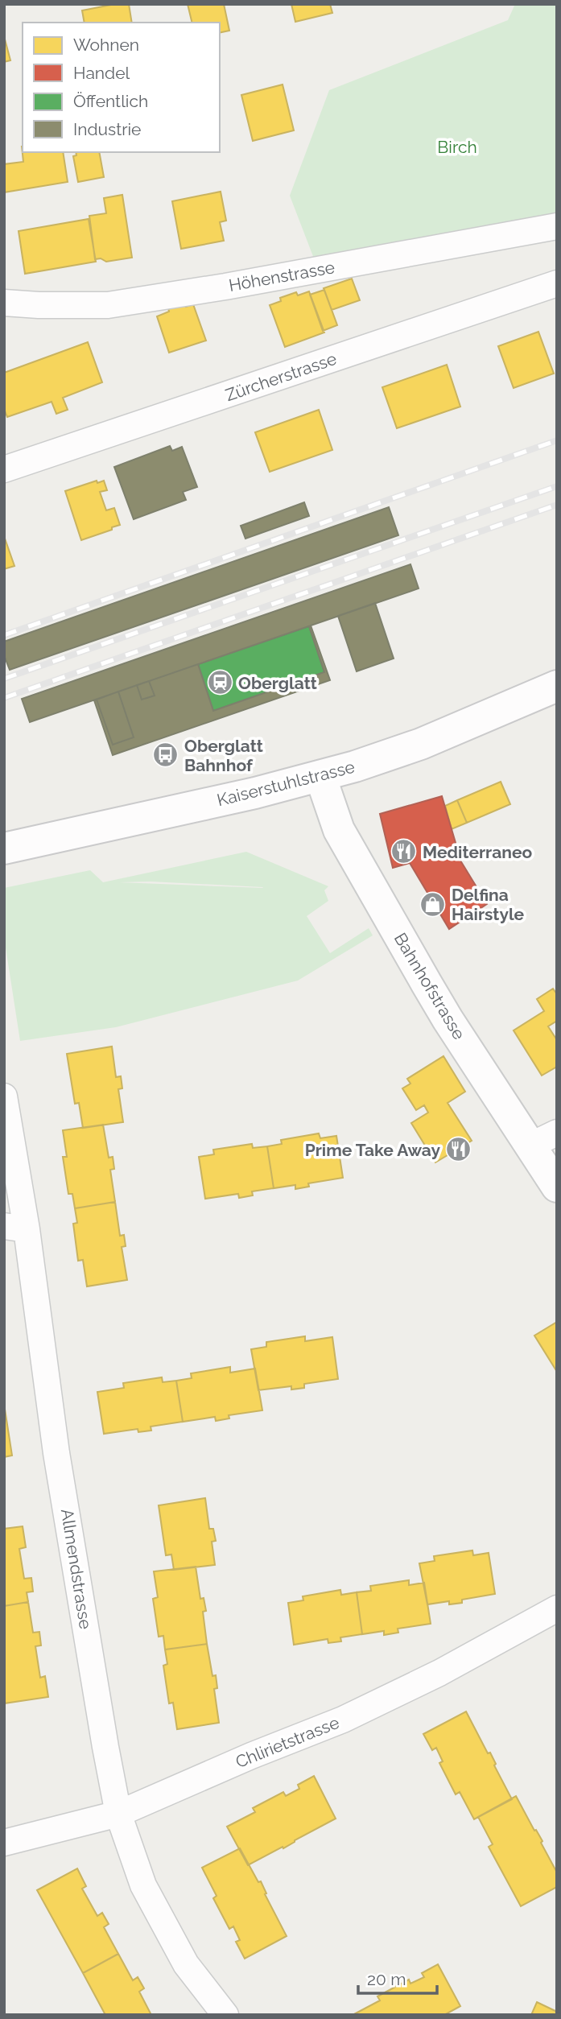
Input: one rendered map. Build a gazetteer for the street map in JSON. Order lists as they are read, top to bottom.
{
  "streets": {
    "main road": ["Kaiserstuhlstrasse", "Bahnhofstrasse"],
    "street": [
      "Höhenstrasse",
      "Zürcherstrasse",
      "Allmendstrasse",
      "Chlirietstrasse"
    ]
  },
  "crossings": [
    ["Kaiserstuhlstrasse", "Bahnhofstrasse"],
    ["Allmendstrasse", "Chlirietstrasse"]
  ],
  "parks": ["Birch"],
  "places": {
    "station": ["Oberglatt"],
    "bus stop": ["Oberglatt Bahnhof"],
    "restaurant": ["Mediterraneo", "Prime Take Away"],
    "shop": ["Delfina Hairstyle"]
  },
  "legend": [
    "Wohnen",
    "Handel",
    "Öffentlich",
    "Industrie"
  ],
  "scale_bar": "20 m"
}
